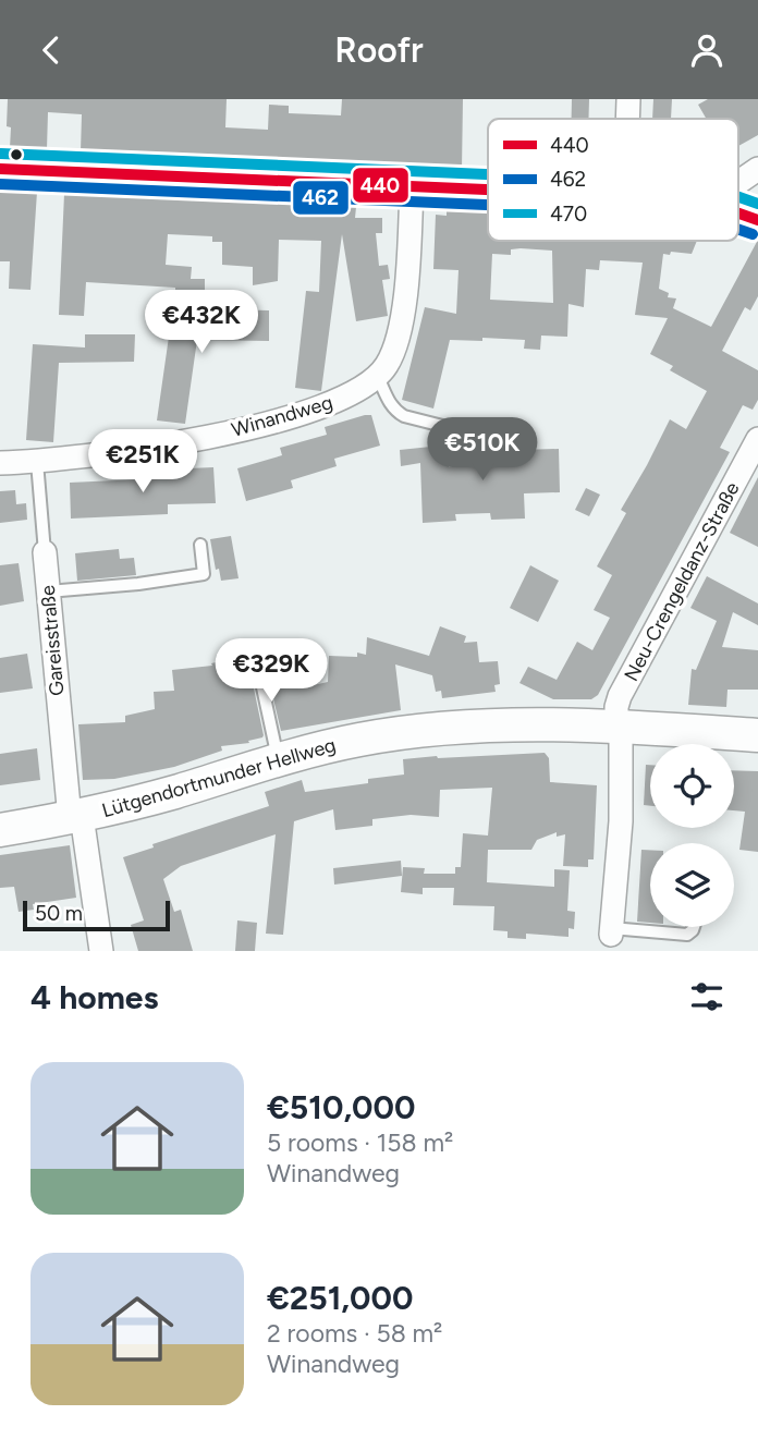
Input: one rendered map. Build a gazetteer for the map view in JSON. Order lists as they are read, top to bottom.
{
  "streets": {
    "street": [
      "Winandweg",
      "Neu-Crengeldanz-Straße",
      "Gareisstraße",
      "Lütgendortmunder Hellweg"
    ]
  },
  "crossings": [
    ["Winandweg", "Gareisstraße"],
    ["Neu-Crengeldanz-Straße", "Lütgendortmunder Hellweg"],
    ["Gareisstraße", "Lütgendortmunder Hellweg"]
  ],
  "lines": ["transit line 470", "transit line 440", "transit line 462"],
  "legend": ["440", "462", "470"],
  "scale_bar": "50 m",
  "page": {
    "header": "Roofr",
    "price": [
      "€432K",
      "€510K",
      "€251K",
      "€329K"
    ],
    "scale": "50 m",
    "heading": "4 homes",
    "list": [
      {
        "name": "€510,000",
        "note": "5 rooms · 158 m² · Winandweg"
      },
      {
        "name": "€251,000",
        "note": "2 rooms · 58 m² · Winandweg"
      }
    ]
  }
}
